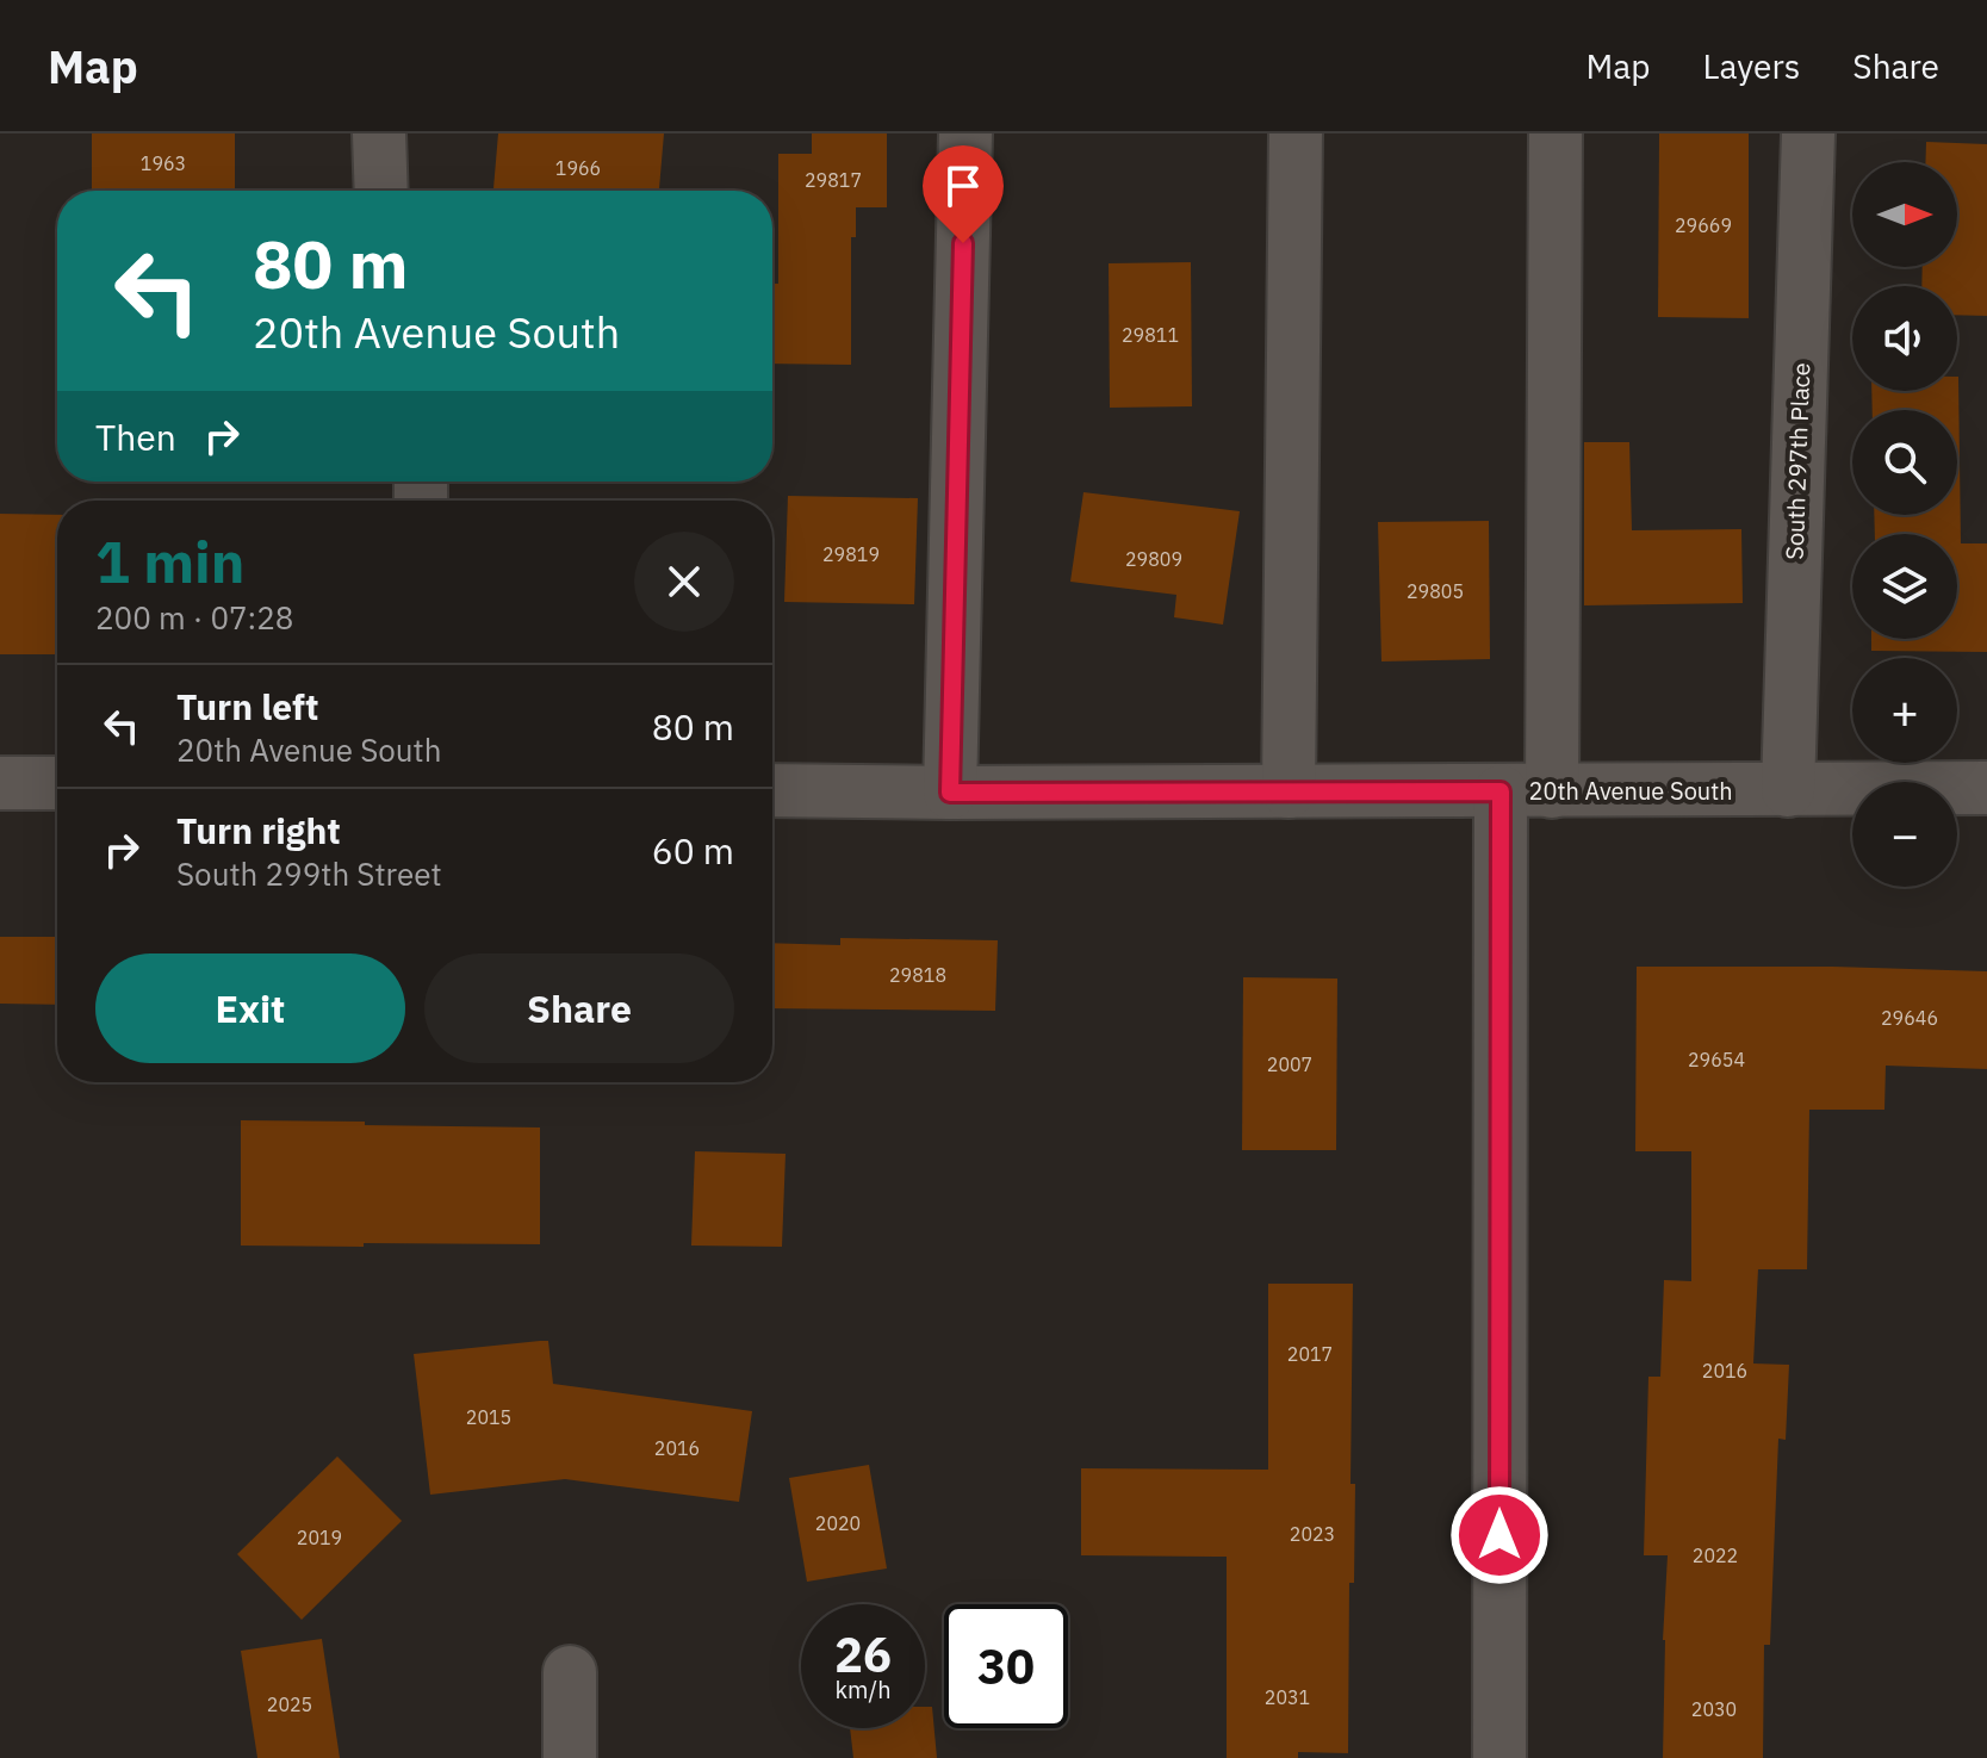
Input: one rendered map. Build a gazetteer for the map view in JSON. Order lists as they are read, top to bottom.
{
  "streets": {
    "street": ["South 297th Place", "20th Avenue South"]
  },
  "crossings": [
    ["South 297th Place", "20th Avenue South"]
  ],
  "house_numbers": [
    "1963",
    "1966",
    "29817",
    "29669",
    "29811",
    "29819",
    "29809",
    "29805",
    "29818",
    "29646",
    "29654",
    "2007",
    "2017",
    "2016",
    "2015",
    "2016",
    "2020",
    "2023",
    "2019",
    "2022",
    "2031",
    "2025",
    "2030"
  ],
  "north": "right",
  "page": {
    "header": "Map",
    "nav": ["Map", "Layers", "Share"],
    "map_buttons": ["+", "−"],
    "turn": ["80 m", "20th Avenue South"],
    "then": "Then",
    "heading": ["1 min", "200 m · 07:28"],
    "list": [
      {
        "name": "Turn left",
        "note": "20th Avenue South",
        "value": "80 m"
      },
      {
        "name": "Turn right",
        "note": "South 299th Street",
        "value": "60 m"
      }
    ],
    "buttons": ["Exit", "Share"],
    "speed": "26 km/h",
    "limit": "30"
  }
}
